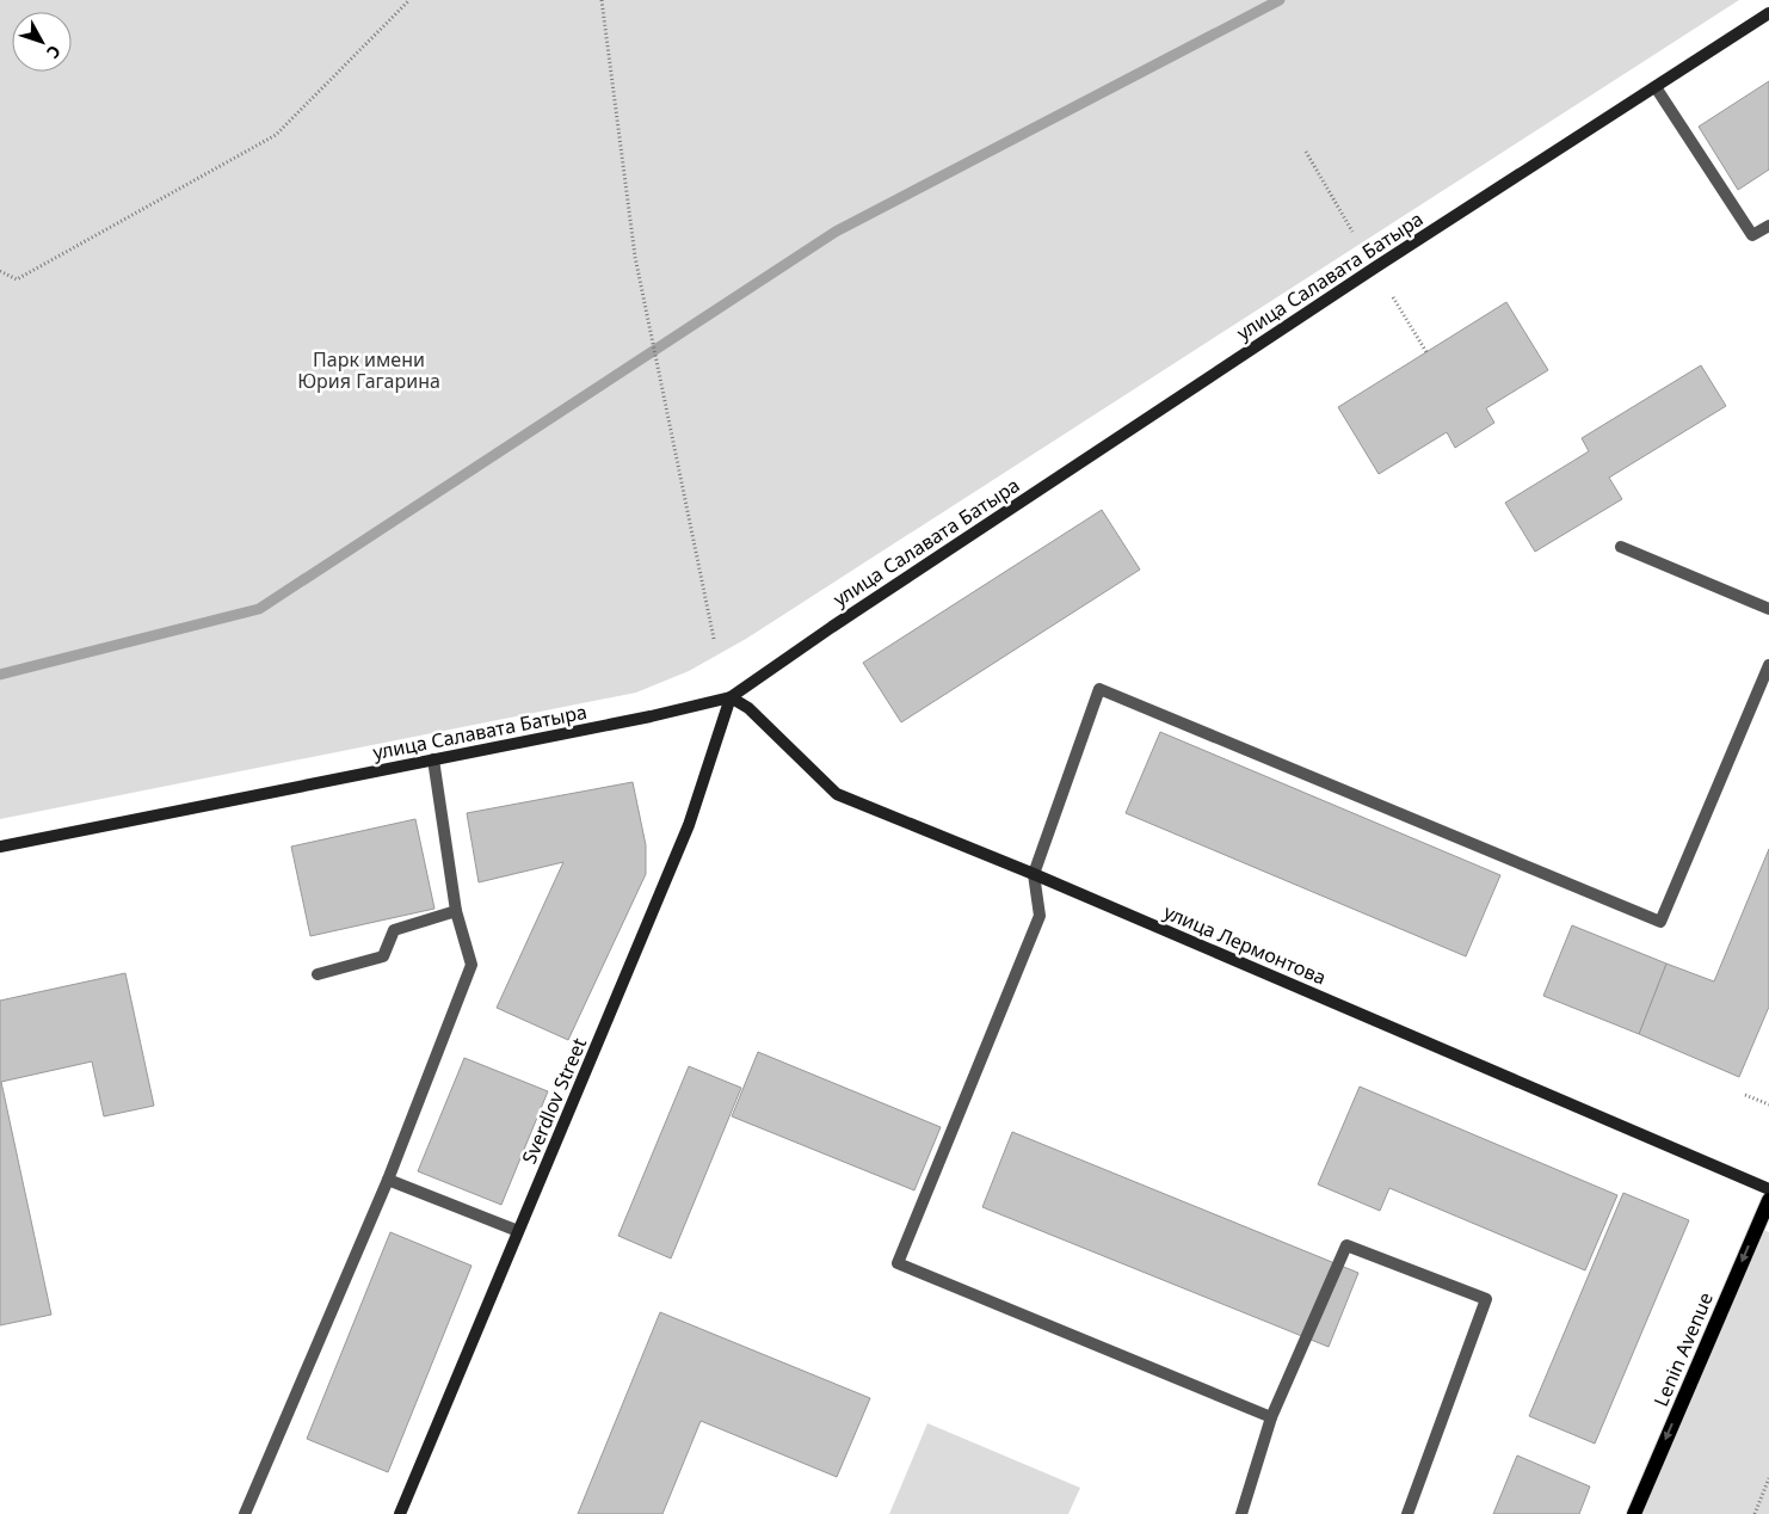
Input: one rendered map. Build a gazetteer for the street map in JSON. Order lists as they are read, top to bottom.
{
  "streets": {
    "main road": ["Lenin Avenue"],
    "street": ["улица Салавата Батыра", "улица Лермонтова", "Sverdlov Street"]
  },
  "crossings": [
    ["улица Салавата Батыра", "улица Лермонтова"],
    ["улица Салавата Батыра", "Sverdlov Street"],
    ["улица Лермонтова", "Sverdlov Street"]
  ],
  "one_way": ["Lenin Avenue"],
  "parks": ["Парк имени Юрия Гагарина"],
  "north": "bottom right"
}
